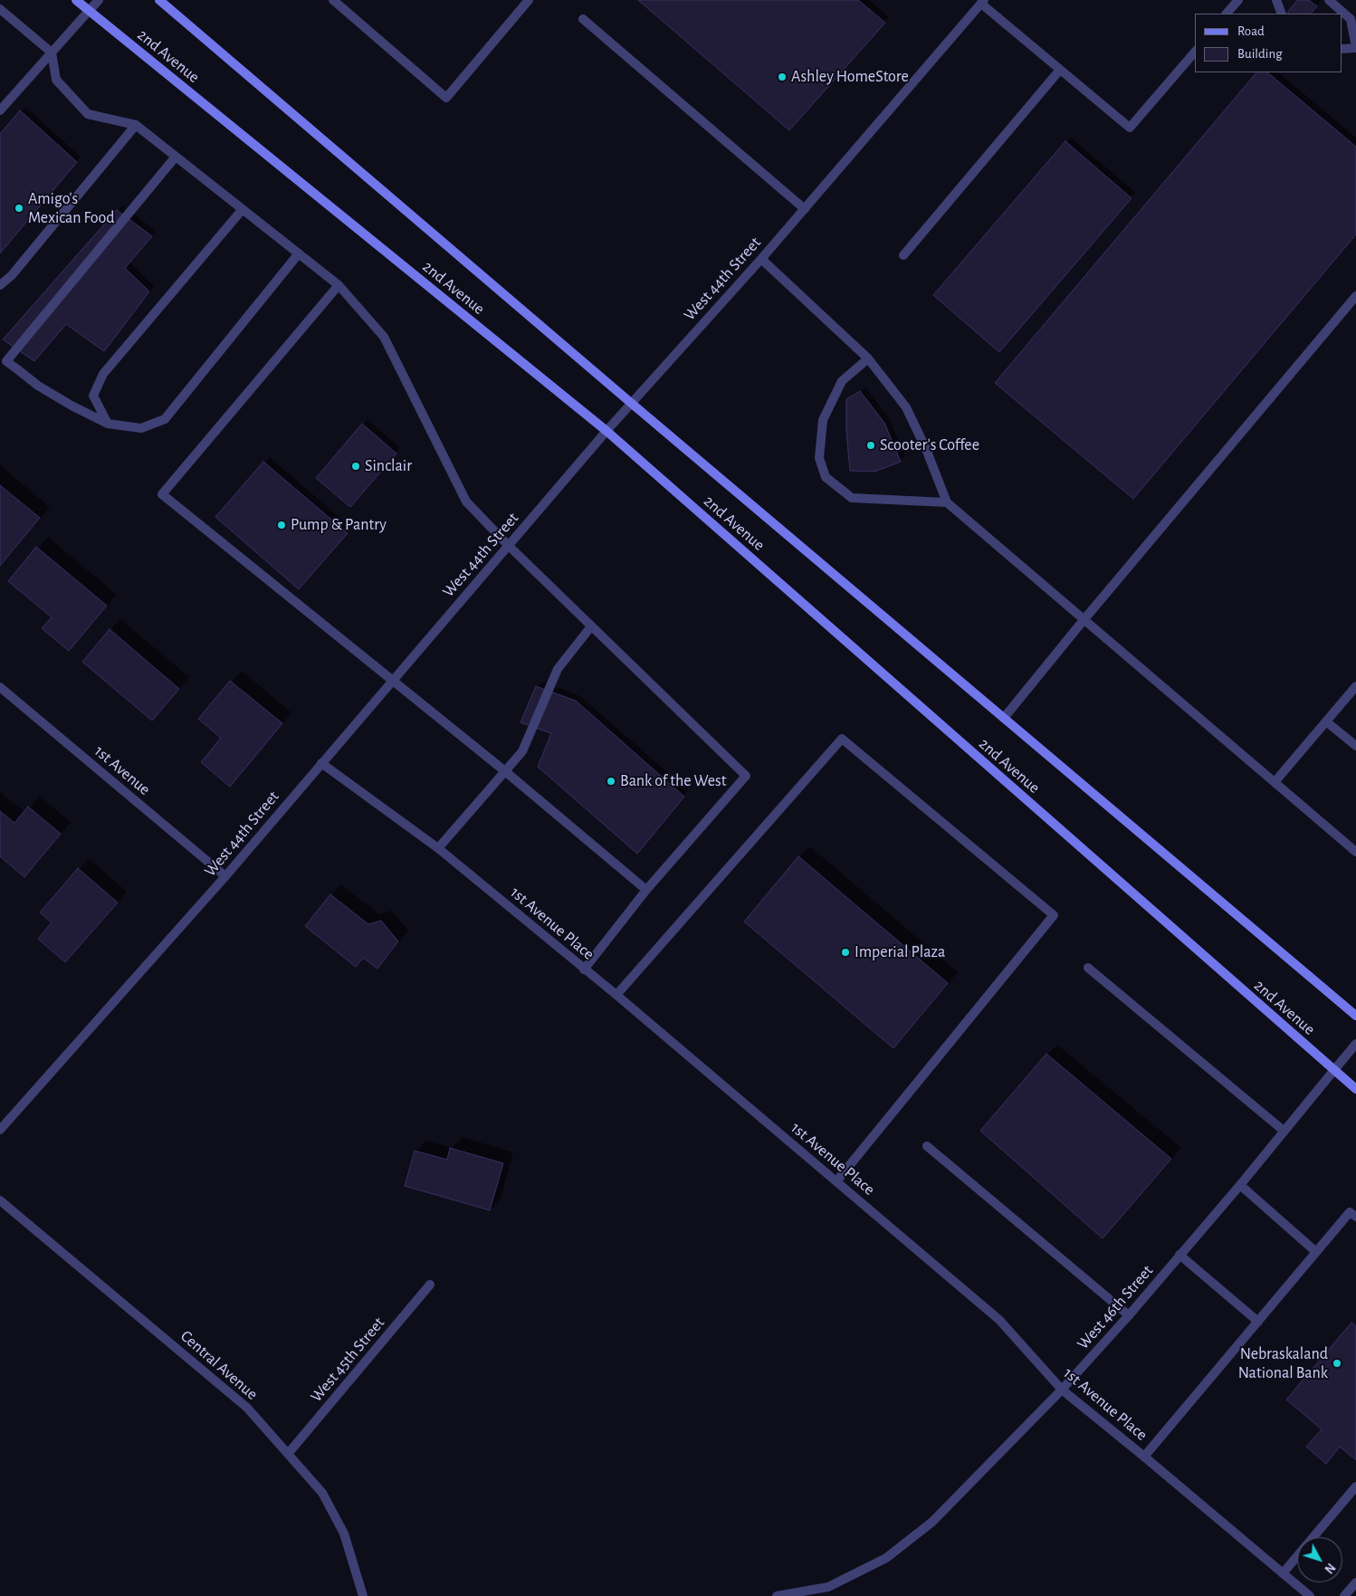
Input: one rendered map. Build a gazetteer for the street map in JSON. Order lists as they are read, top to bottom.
{
  "streets": {
    "main road": ["2nd Avenue"],
    "street": [
      "West 44th Street",
      "1st Avenue",
      "1st Avenue Place",
      "West 46th Street",
      "West 45th Street",
      "Central Avenue"
    ]
  },
  "crossings": [
    ["2nd Avenue", "West 44th Street"],
    ["2nd Avenue", "West 46th Street"],
    ["West 44th Street", "1st Avenue"],
    ["West 44th Street", "1st Avenue Place"],
    ["1st Avenue Place", "West 46th Street"],
    ["West 45th Street", "Central Avenue"]
  ],
  "places": [
    "Ashley HomeStore",
    "Amigo's Mexican Food",
    "Scooter's Coffee",
    "Sinclair",
    "Pump & Pantry",
    "Bank of the West",
    "Imperial Plaza",
    "Nebraskaland National Bank"
  ],
  "legend": ["Road", "Building"],
  "north": "bottom right"
}
